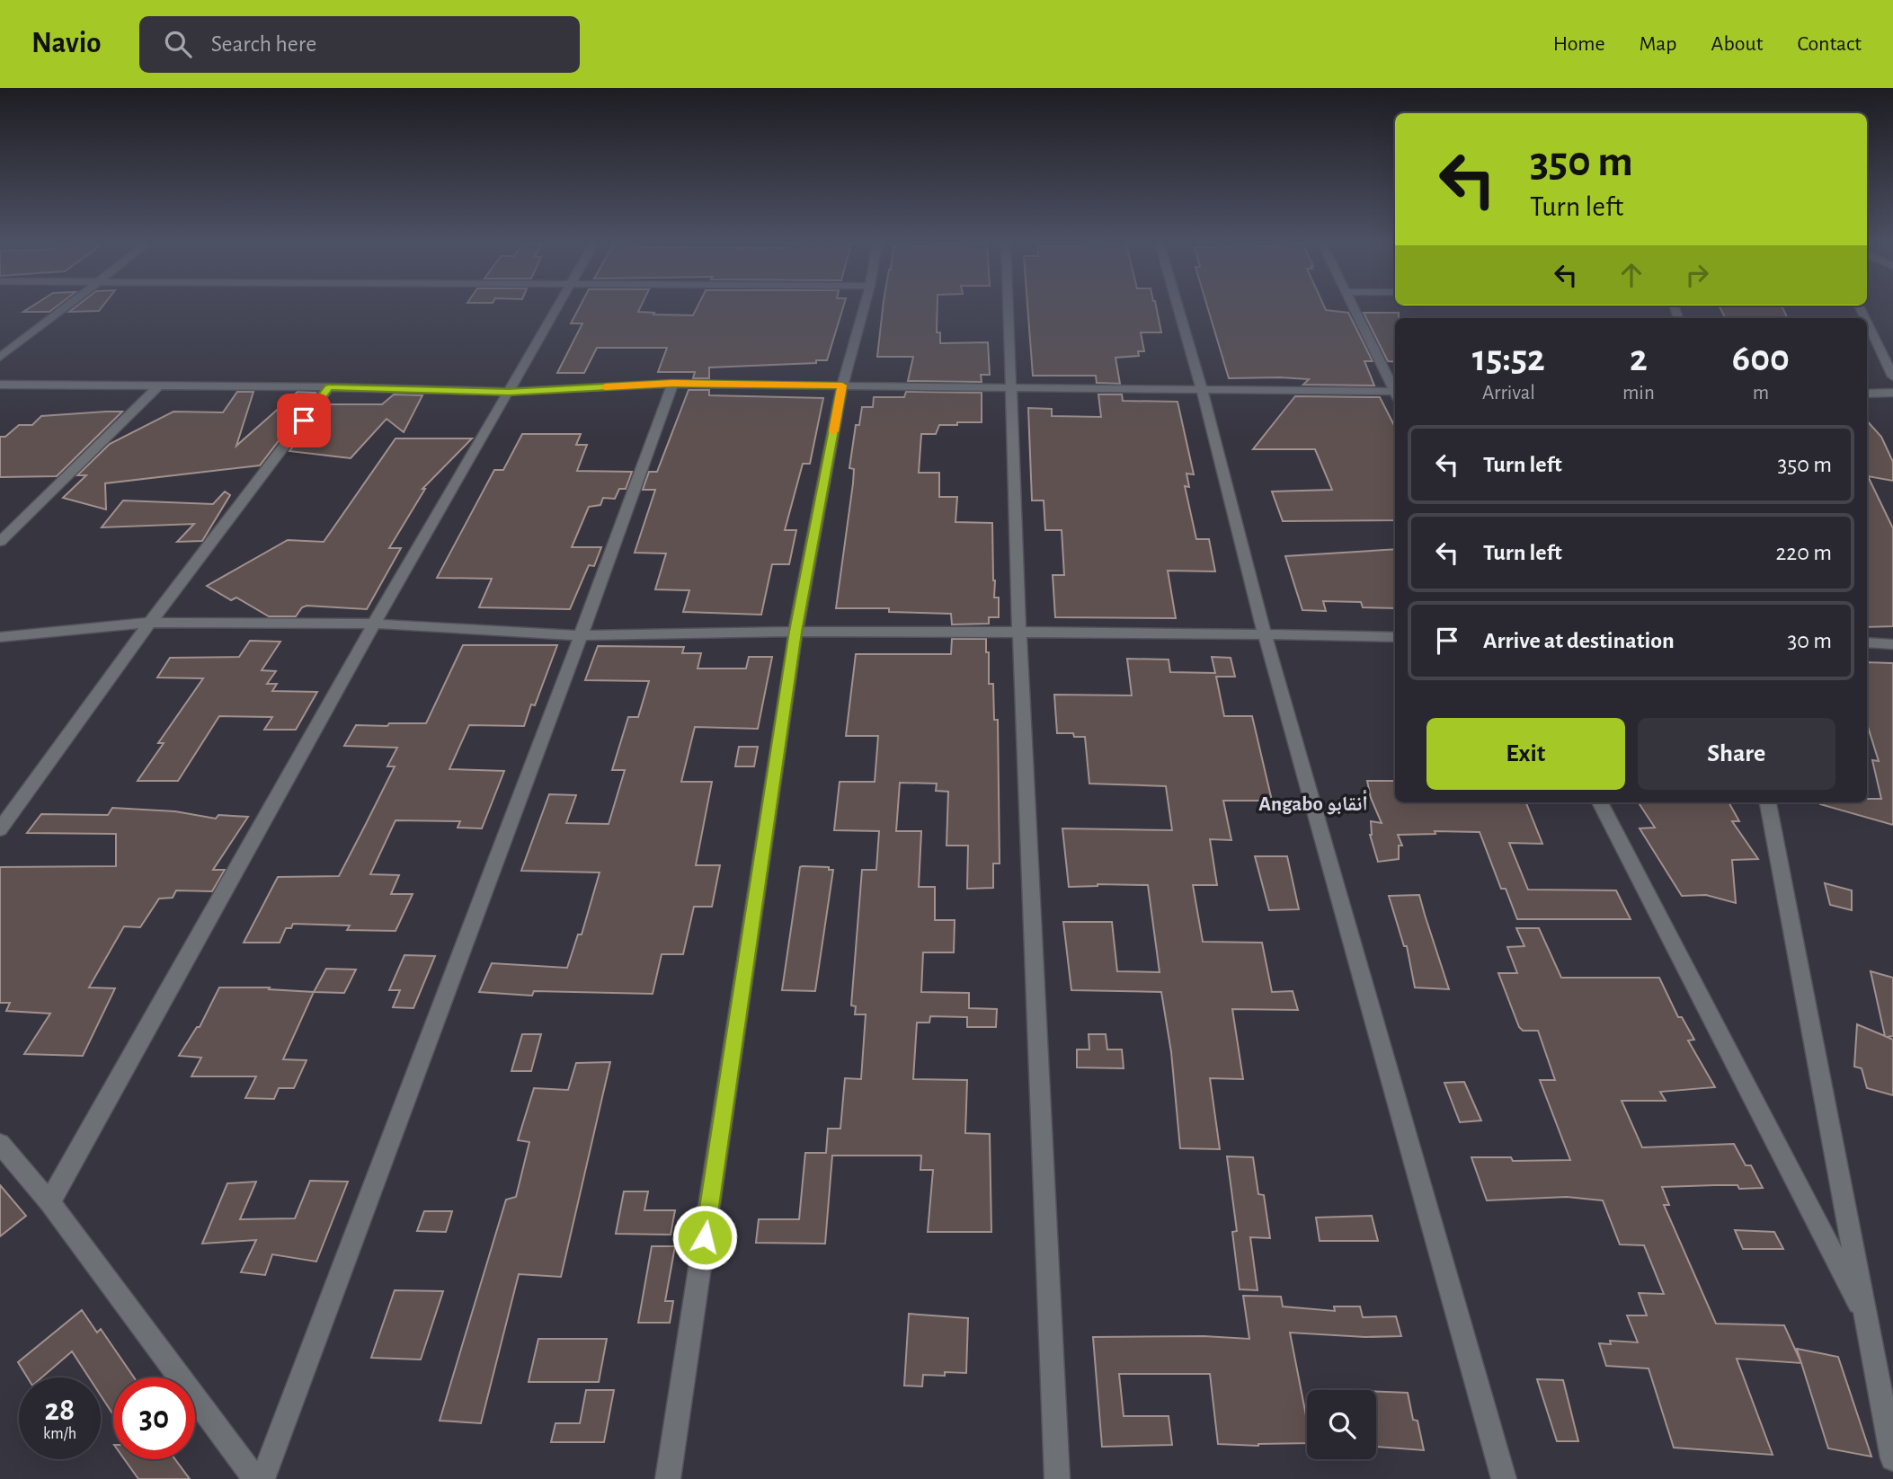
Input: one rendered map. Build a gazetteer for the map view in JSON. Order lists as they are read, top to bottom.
{
  "districts": ["Angabo أنقابو"],
  "page": {
    "header": "Navio",
    "search": "Search here",
    "nav": [
      "Home",
      "Map",
      "About",
      "Contact"
    ],
    "turn": ["350 m", "Turn left"],
    "eta": [
      "15:52",
      "Arrival",
      "2",
      "min",
      "600",
      "m"
    ],
    "list": [
      {
        "name": "Turn left",
        "value": "350 m"
      },
      {
        "name": "Turn left",
        "value": "220 m"
      },
      {
        "name": "Arrive at destination",
        "value": "30 m"
      }
    ],
    "buttons": ["Exit", "Share"],
    "speed": "28 km/h",
    "limit": "30"
  }
}
